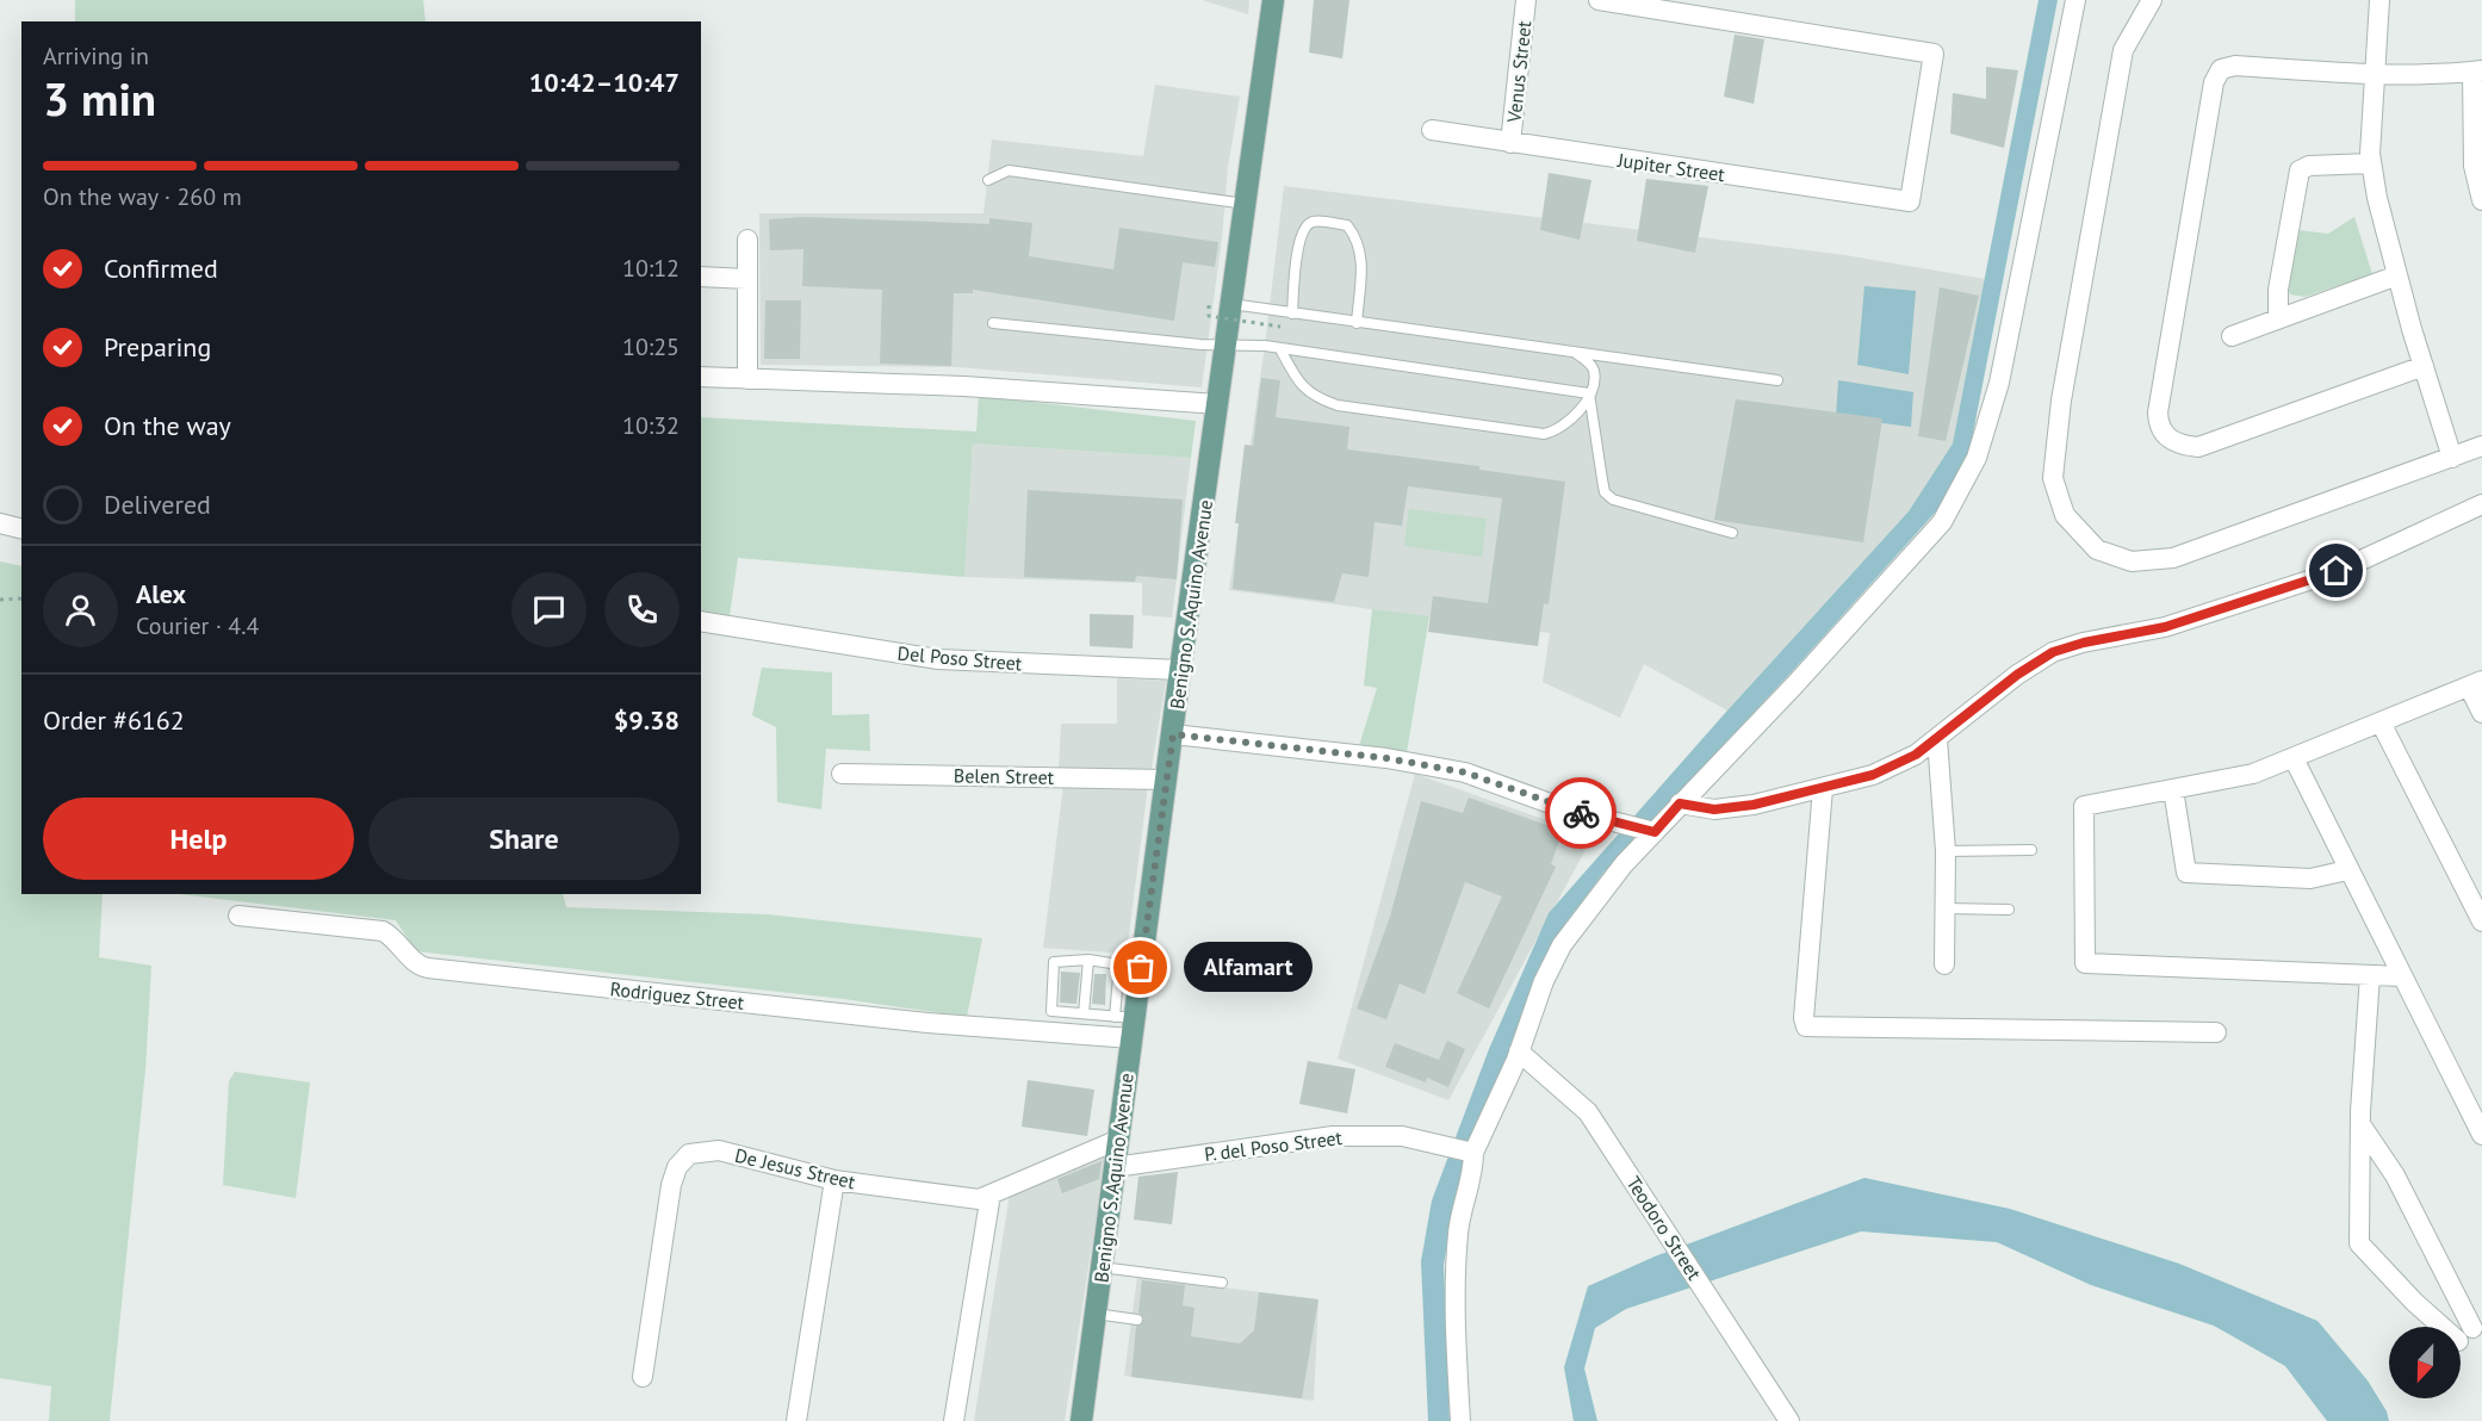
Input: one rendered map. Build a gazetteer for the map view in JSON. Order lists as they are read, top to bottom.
{
  "streets": {
    "main road": ["Benigno S. Aquino Avenue"],
    "street": [
      "Venus Street",
      "Jupiter Street",
      "Del Poso Street",
      "Belen Street",
      "Rodriguez Street",
      "P. del Poso Street",
      "De Jesus Street",
      "Teodoro Street"
    ]
  },
  "crossings": [
    ["Venus Street", "Jupiter Street"],
    ["Benigno S. Aquino Avenue", "Del Poso Street"],
    ["Benigno S. Aquino Avenue", "Belen Street"],
    ["Benigno S. Aquino Avenue", "Rodriguez Street"],
    ["Benigno S. Aquino Avenue", "P. del Poso Street"],
    ["Benigno S. Aquino Avenue", "De Jesus Street"]
  ],
  "places": ["Alfamart"],
  "north": "bottom",
  "page": {
    "heading": ["3 min", "Arriving in", "10:42–10:47"],
    "panel": [
      "Alex",
      "Courier · 4.4",
      "Order #6162",
      "$9.38"
    ],
    "bar": "On the way · 260 m",
    "list": [
      ["Confirmed", "10:12"],
      ["Preparing", "10:25"],
      ["On the way", "10:32"],
      "Delivered"
    ],
    "buttons": ["Help", "Share"],
    "bubble": "Alfamart"
  }
}
